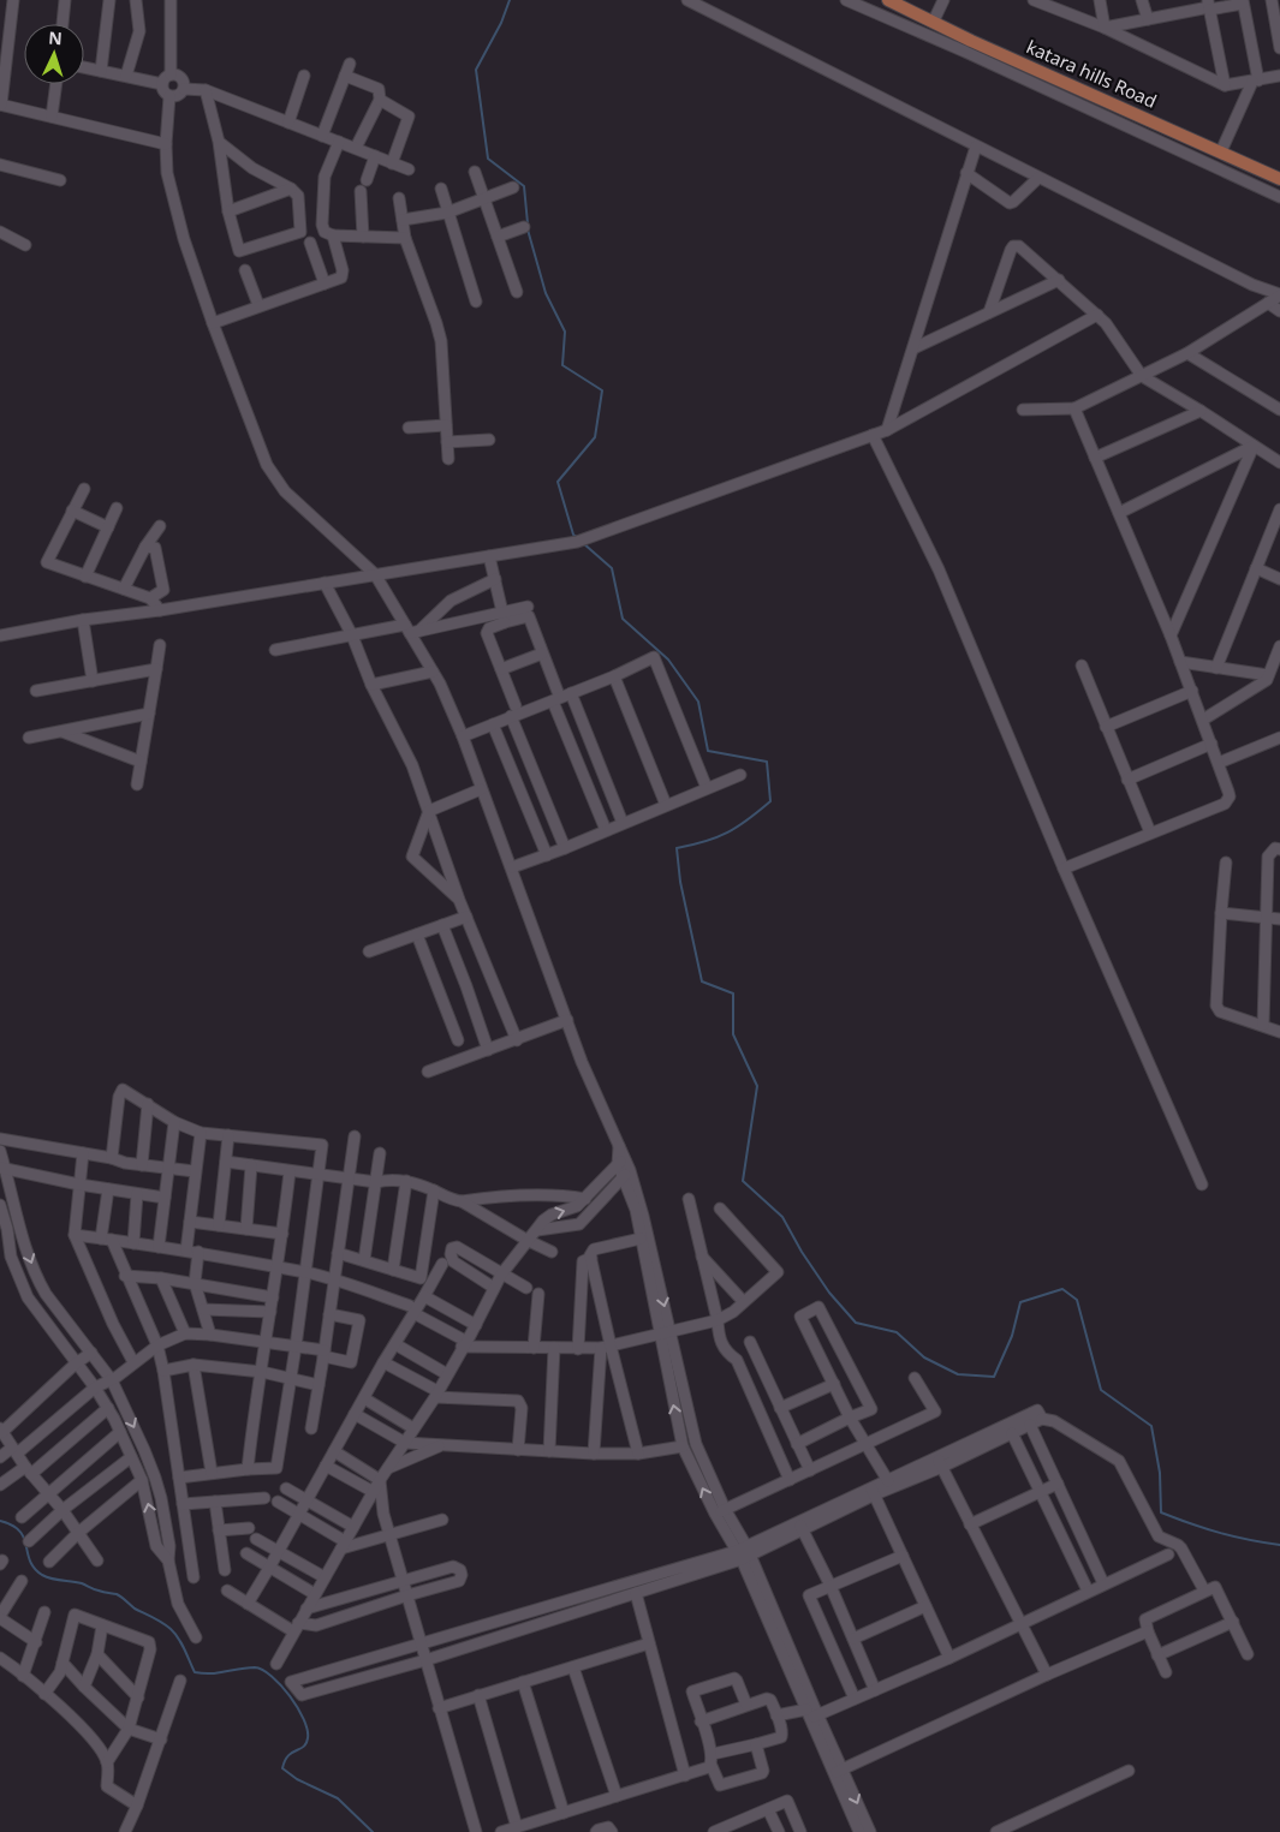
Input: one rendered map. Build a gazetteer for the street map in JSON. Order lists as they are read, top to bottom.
{
  "streets": {
    "main road": ["katara hills Road"]
  },
  "north": "top"
}
